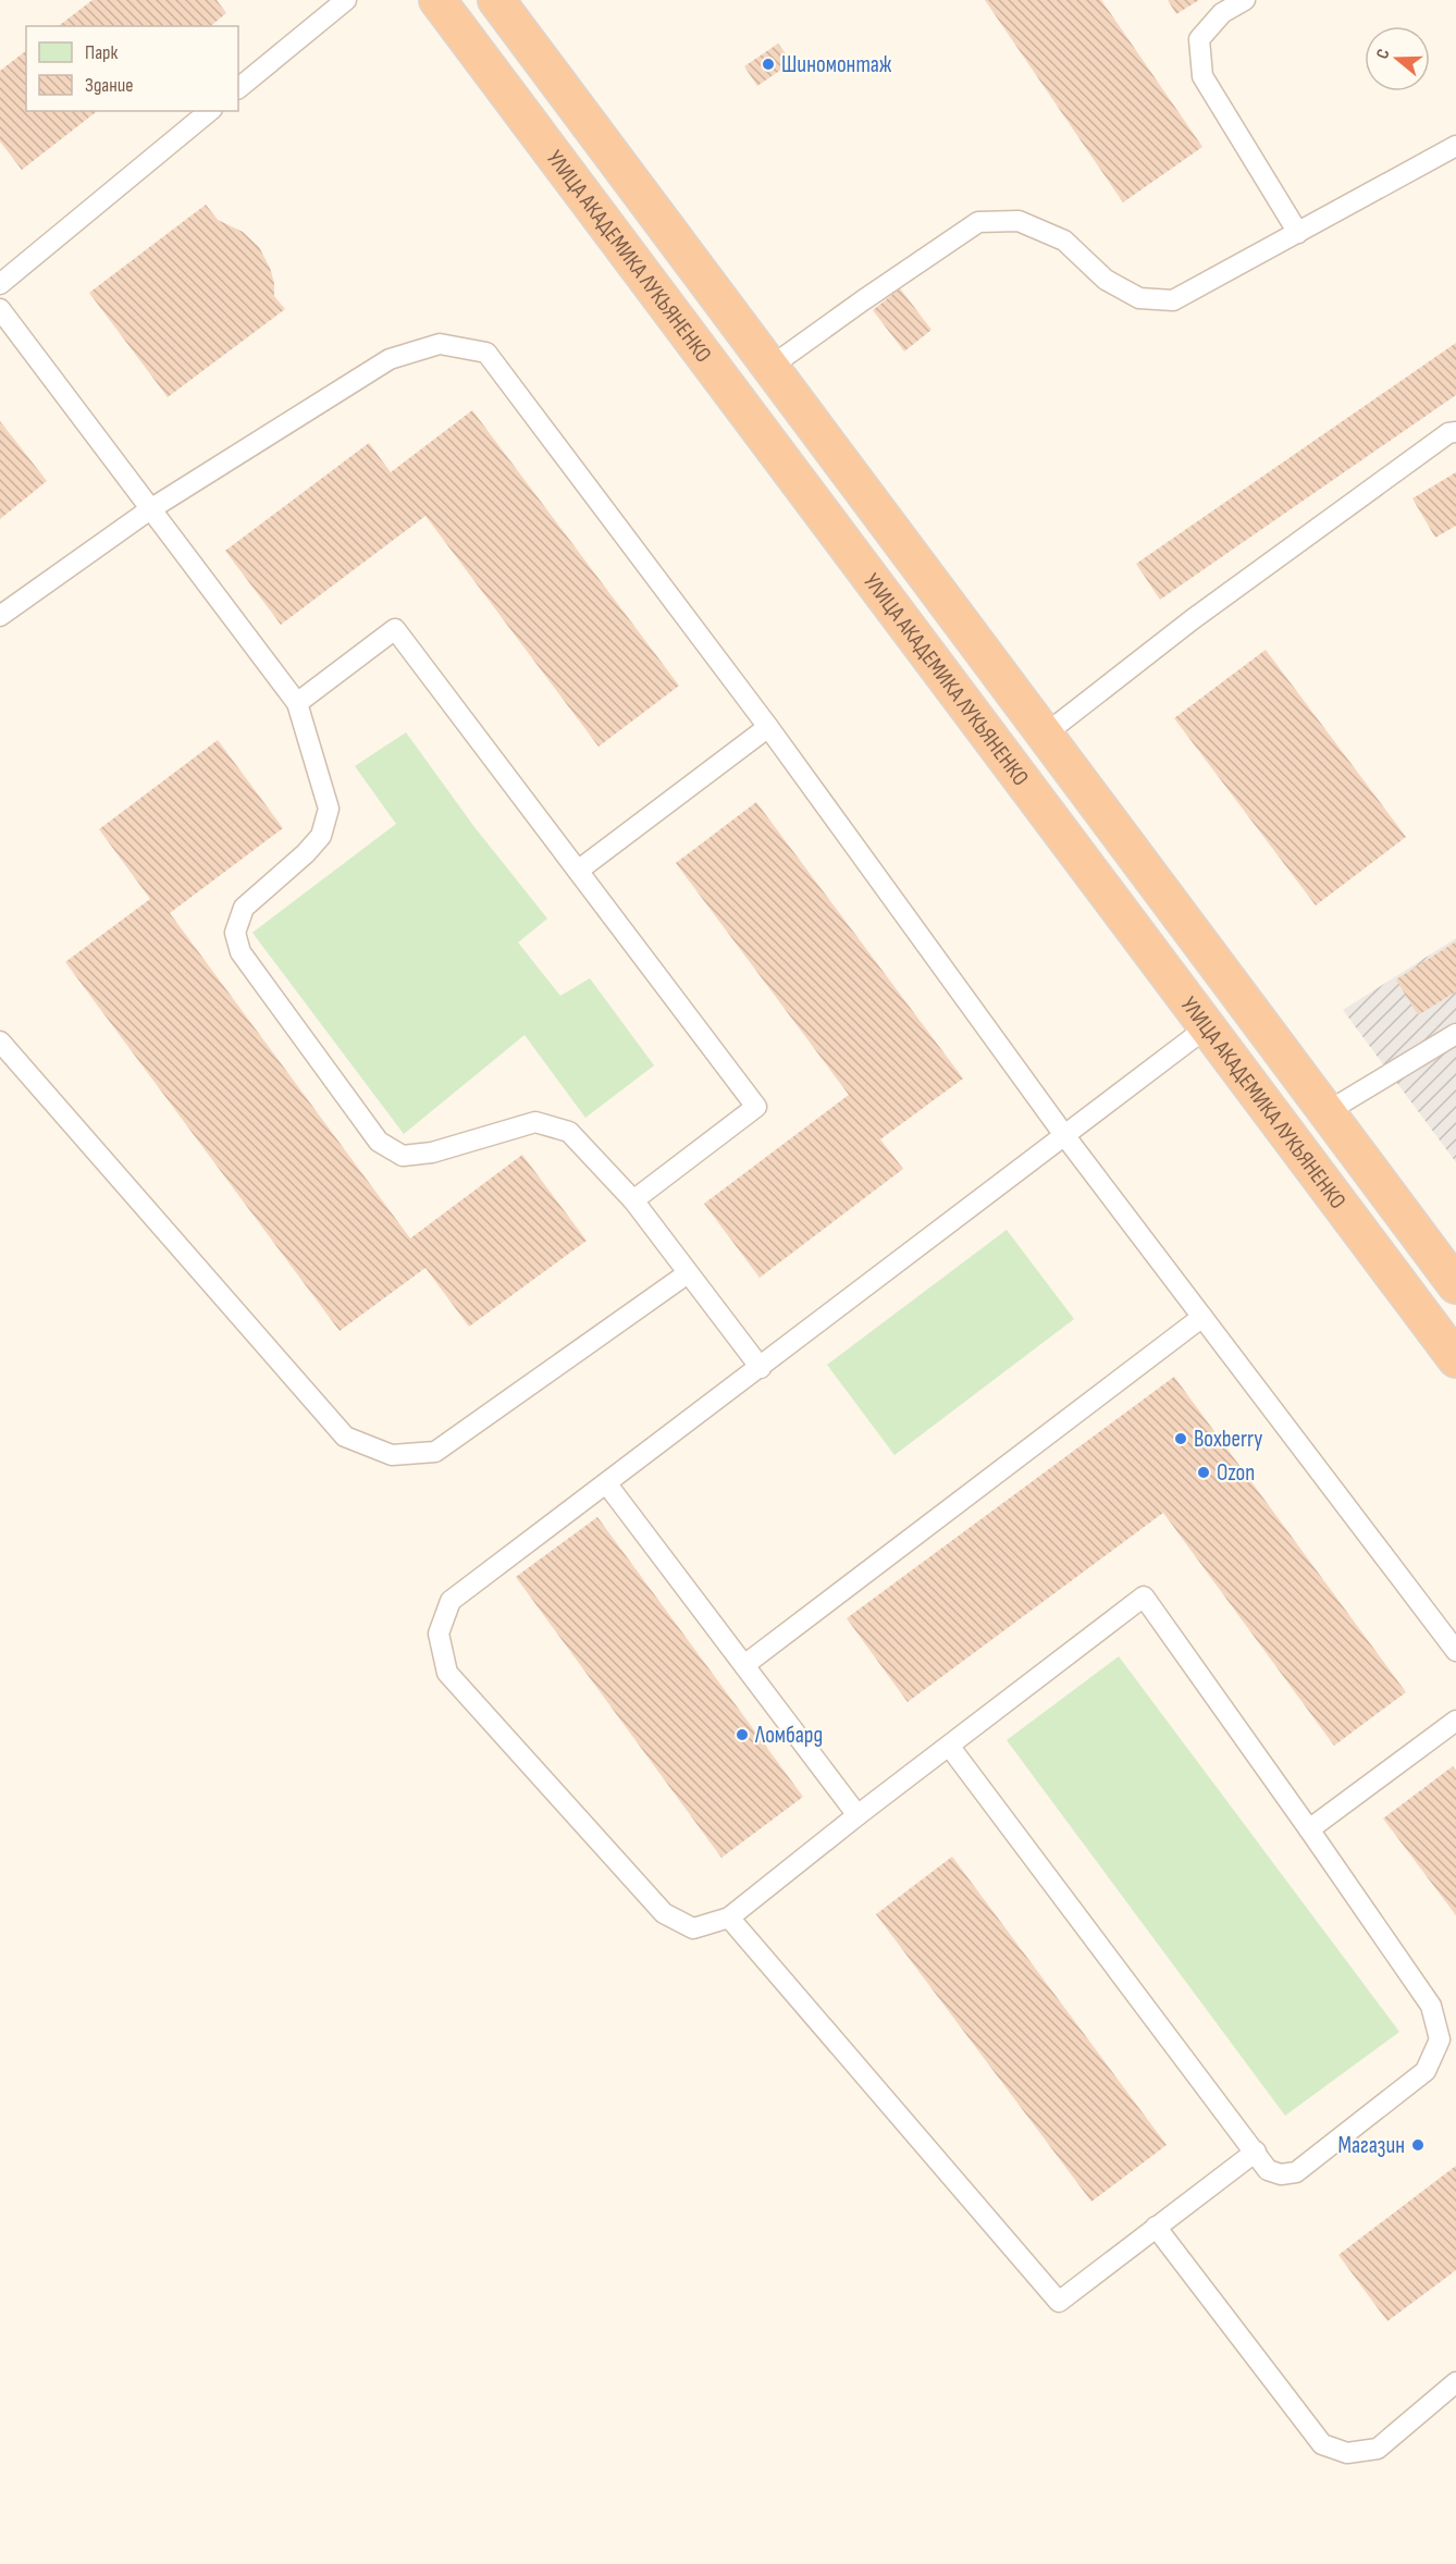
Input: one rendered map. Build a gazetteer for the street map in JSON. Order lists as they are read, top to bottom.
{
  "streets": {
    "highway": ["УЛИЦА АКАДЕМИКА ЛУКЬЯНЕНКО"]
  },
  "places": [
    "Шиномонтаж",
    "Boxberry",
    "Ozon",
    "Ломбард",
    "Магазин"
  ],
  "legend": ["Парк", "Здание"],
  "north": "left"
}
